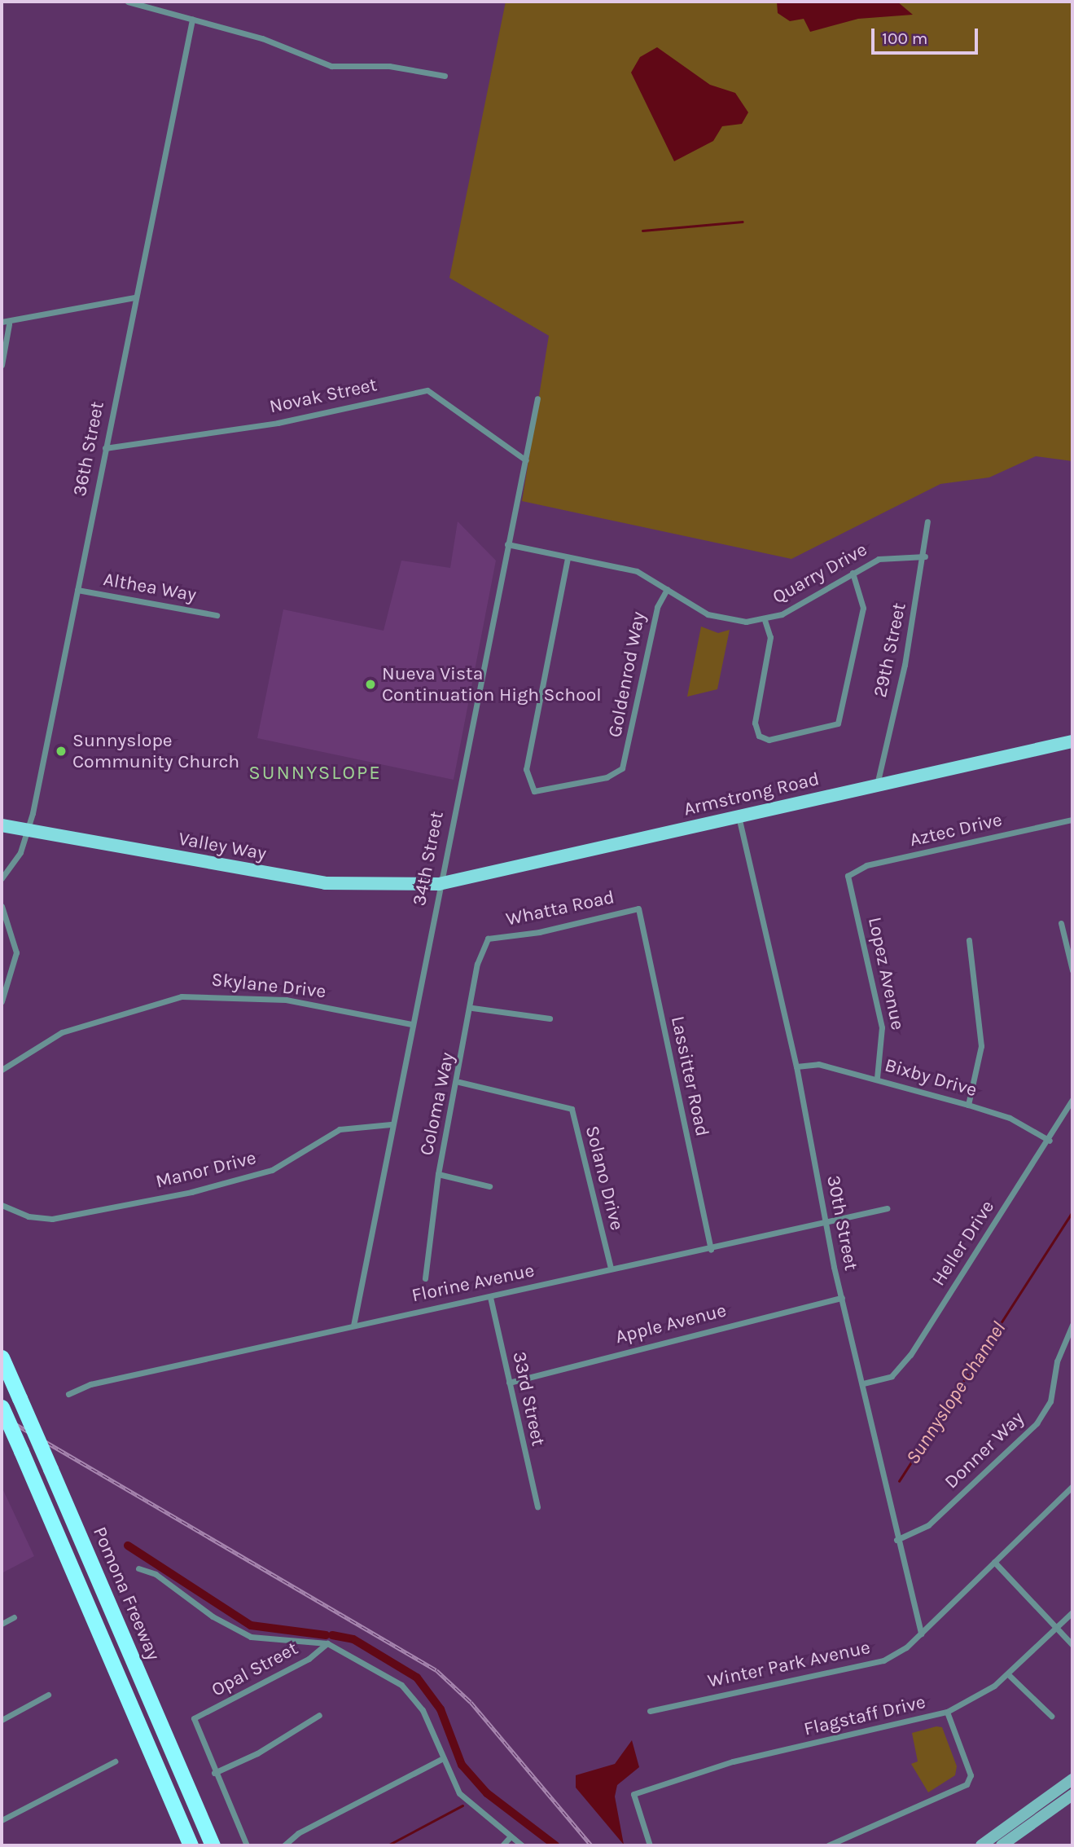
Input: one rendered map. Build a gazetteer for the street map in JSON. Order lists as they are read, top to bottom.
{
  "streets": {
    "highway": ["Pomona Freeway"],
    "main road": ["Armstrong Road", "Valley Way"],
    "street": [
      "Novak Street",
      "36th Street",
      "Quarry Drive",
      "Althea Way",
      "29th Street",
      "Goldenrod Way",
      "Aztec Drive",
      "34th Street",
      "Whatta Road",
      "Lopez Avenue",
      "Skylane Drive",
      "Lassitter Road",
      "Bixby Drive",
      "Coloma Way",
      "Manor Drive",
      "Solano Drive",
      "30th Street",
      "Heller Drive",
      "Florine Avenue",
      "Apple Avenue",
      "33rd Street",
      "Donner Way",
      "Winter Park Avenue",
      "Opal Street",
      "Flagstaff Drive"
    ]
  },
  "crossings": [
    ["Novak Street", "36th Street"],
    ["Novak Street", "34th Street"],
    ["36th Street", "Althea Way"],
    ["36th Street", "Valley Way"],
    ["Quarry Drive", "29th Street"],
    ["Quarry Drive", "Goldenrod Way"],
    ["Quarry Drive", "34th Street"],
    ["29th Street", "Armstrong Road"],
    ["Armstrong Road", "Valley Way"],
    ["Armstrong Road", "34th Street"],
    ["Armstrong Road", "30th Street"],
    ["Aztec Drive", "Lopez Avenue"],
    ["Valley Way", "34th Street"],
    ["34th Street", "Skylane Drive"],
    ["34th Street", "Manor Drive"],
    ["34th Street", "Florine Avenue"],
    ["Whatta Road", "Lassitter Road"],
    ["Whatta Road", "Coloma Way"],
    ["Lopez Avenue", "Bixby Drive"],
    ["Lassitter Road", "Florine Avenue"],
    ["Bixby Drive", "30th Street"],
    ["Bixby Drive", "Heller Drive"],
    ["Coloma Way", "Solano Drive"],
    ["Solano Drive", "Florine Avenue"],
    ["30th Street", "Heller Drive"],
    ["30th Street", "Florine Avenue"],
    ["30th Street", "Apple Avenue"],
    ["30th Street", "Donner Way"],
    ["30th Street", "Winter Park Avenue"],
    ["Florine Avenue", "33rd Street"],
    ["Apple Avenue", "33rd Street"]
  ],
  "districts": ["SUNNYSLOPE"],
  "water": ["Sunnyslope Channel"],
  "places": ["Nueva Vista Continuation High School", "Sunnyslope Community Church"],
  "scale_bar": "100 m"
}
